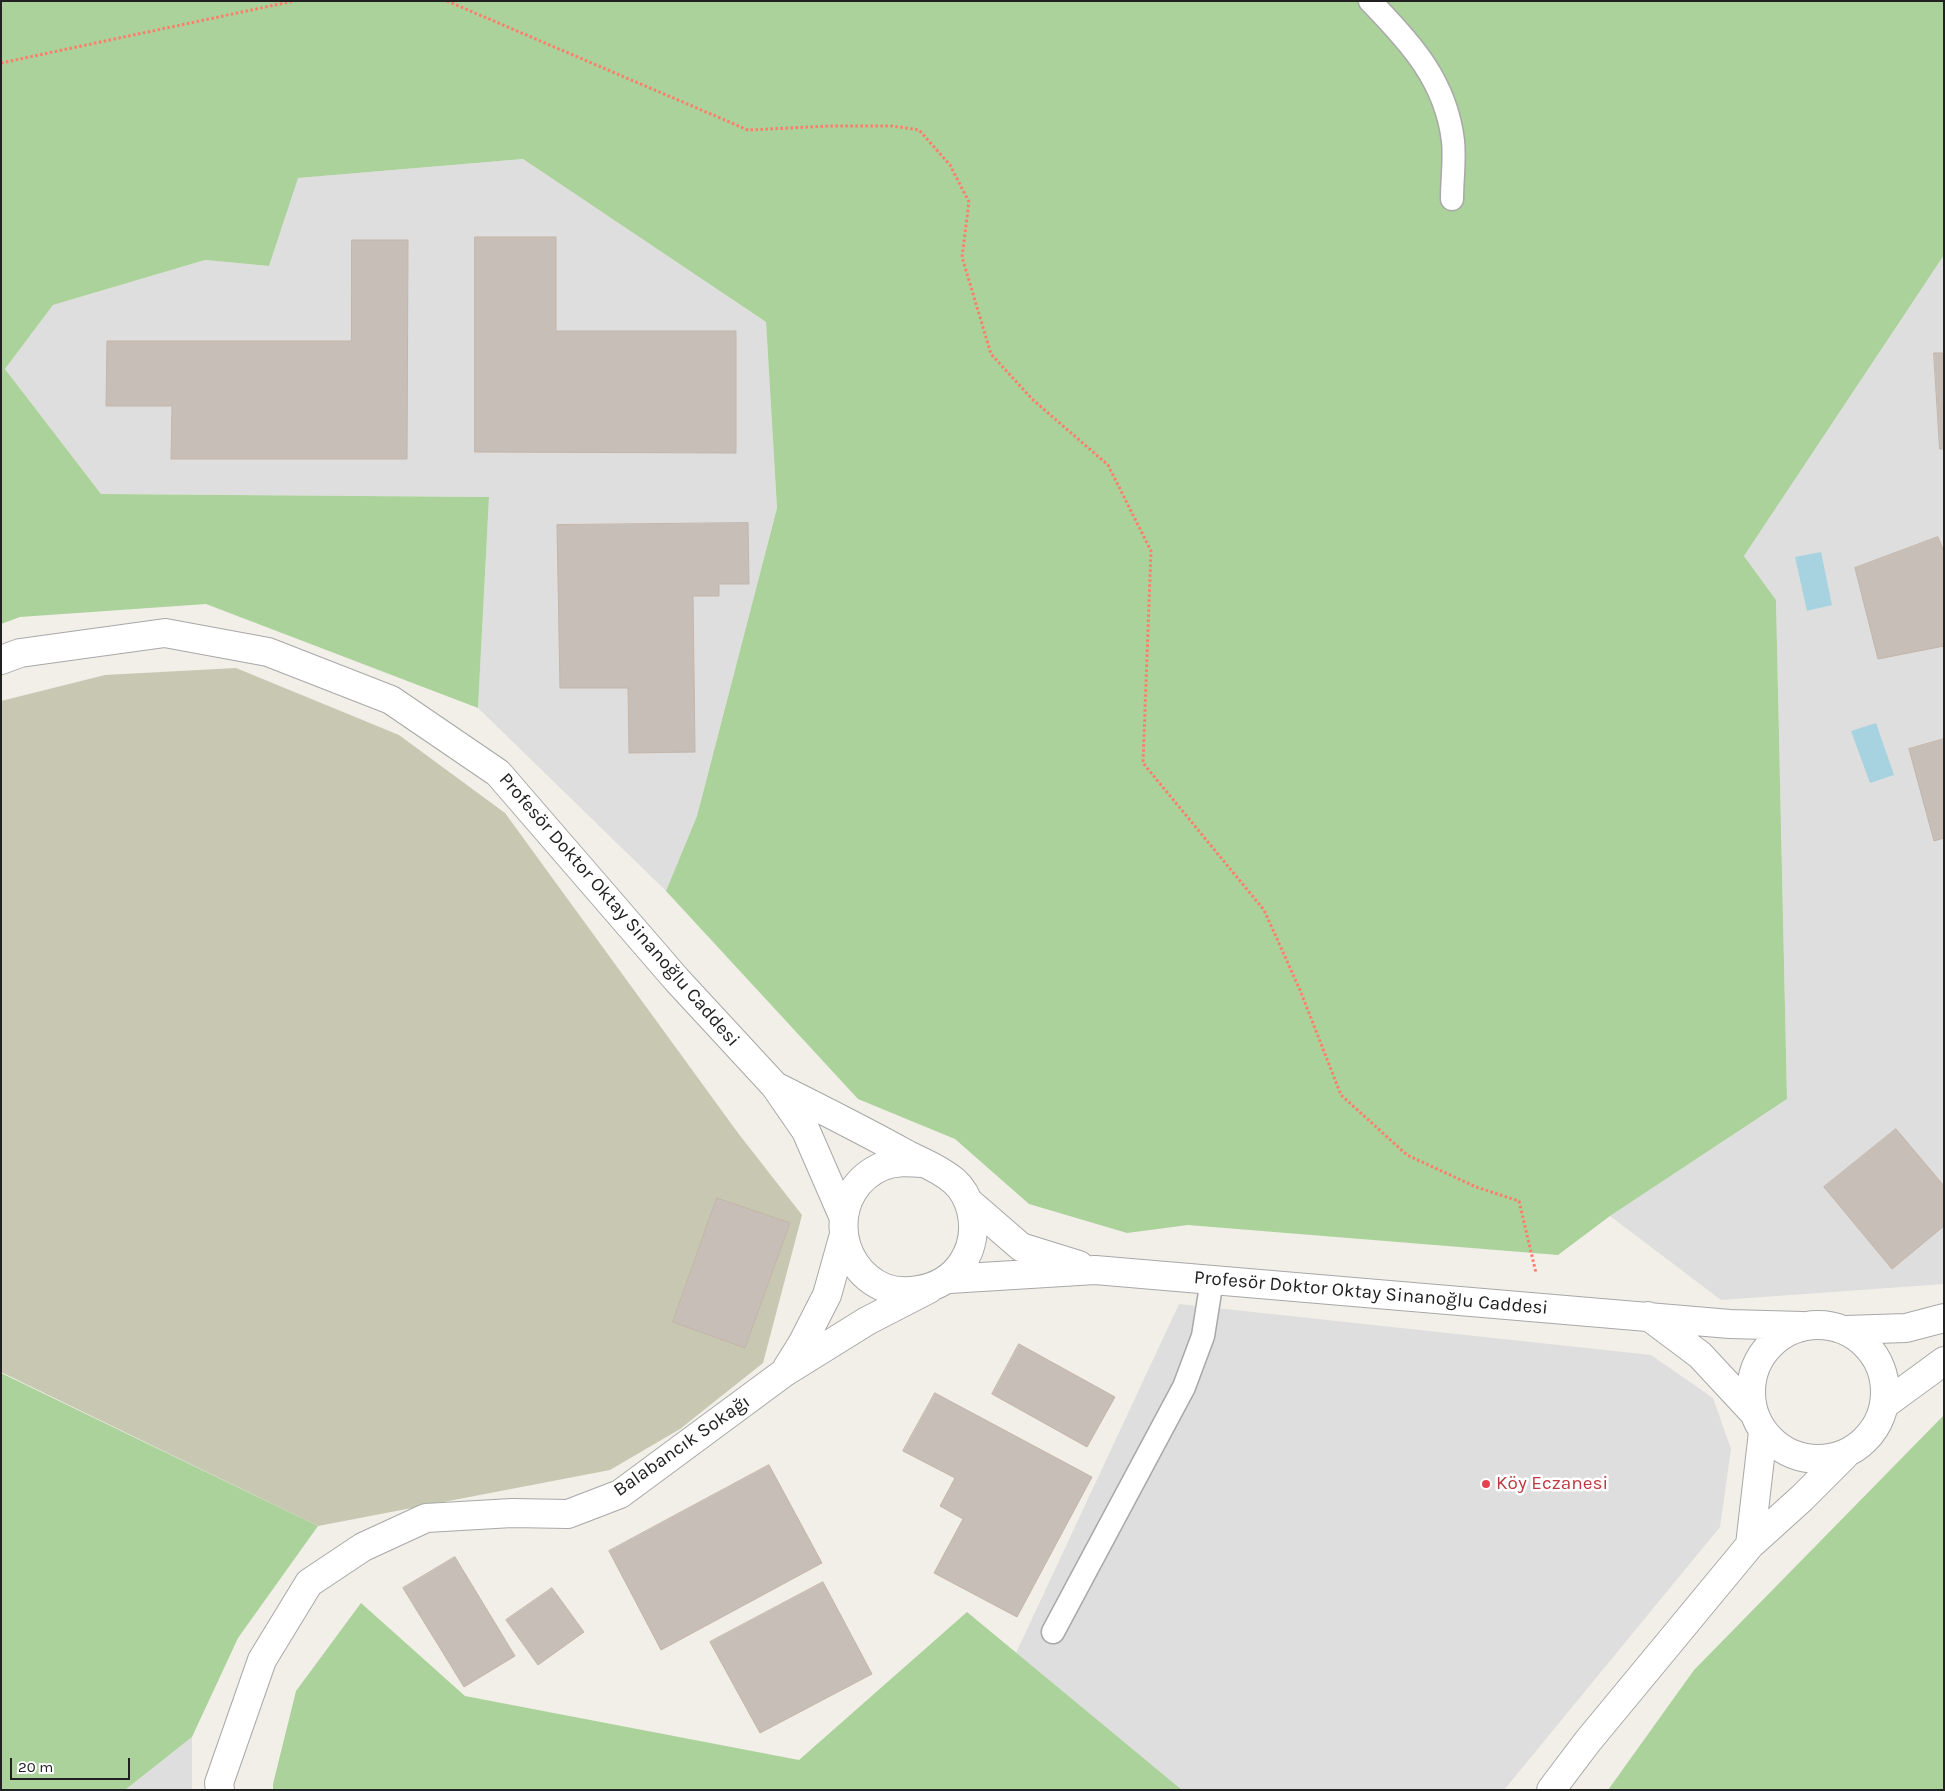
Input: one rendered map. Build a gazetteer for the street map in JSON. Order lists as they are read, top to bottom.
{
  "streets": {
    "street": ["Profesör Doktor Oktay Sinanoğlu Caddesi", "Balabancık Sokağı"]
  },
  "crossings": [
    ["Profesör Doktor Oktay Sinanoğlu Caddesi", "Balabancık Sokağı"]
  ],
  "places": ["Köy Eczanesi"],
  "scale_bar": "20 m"
}
